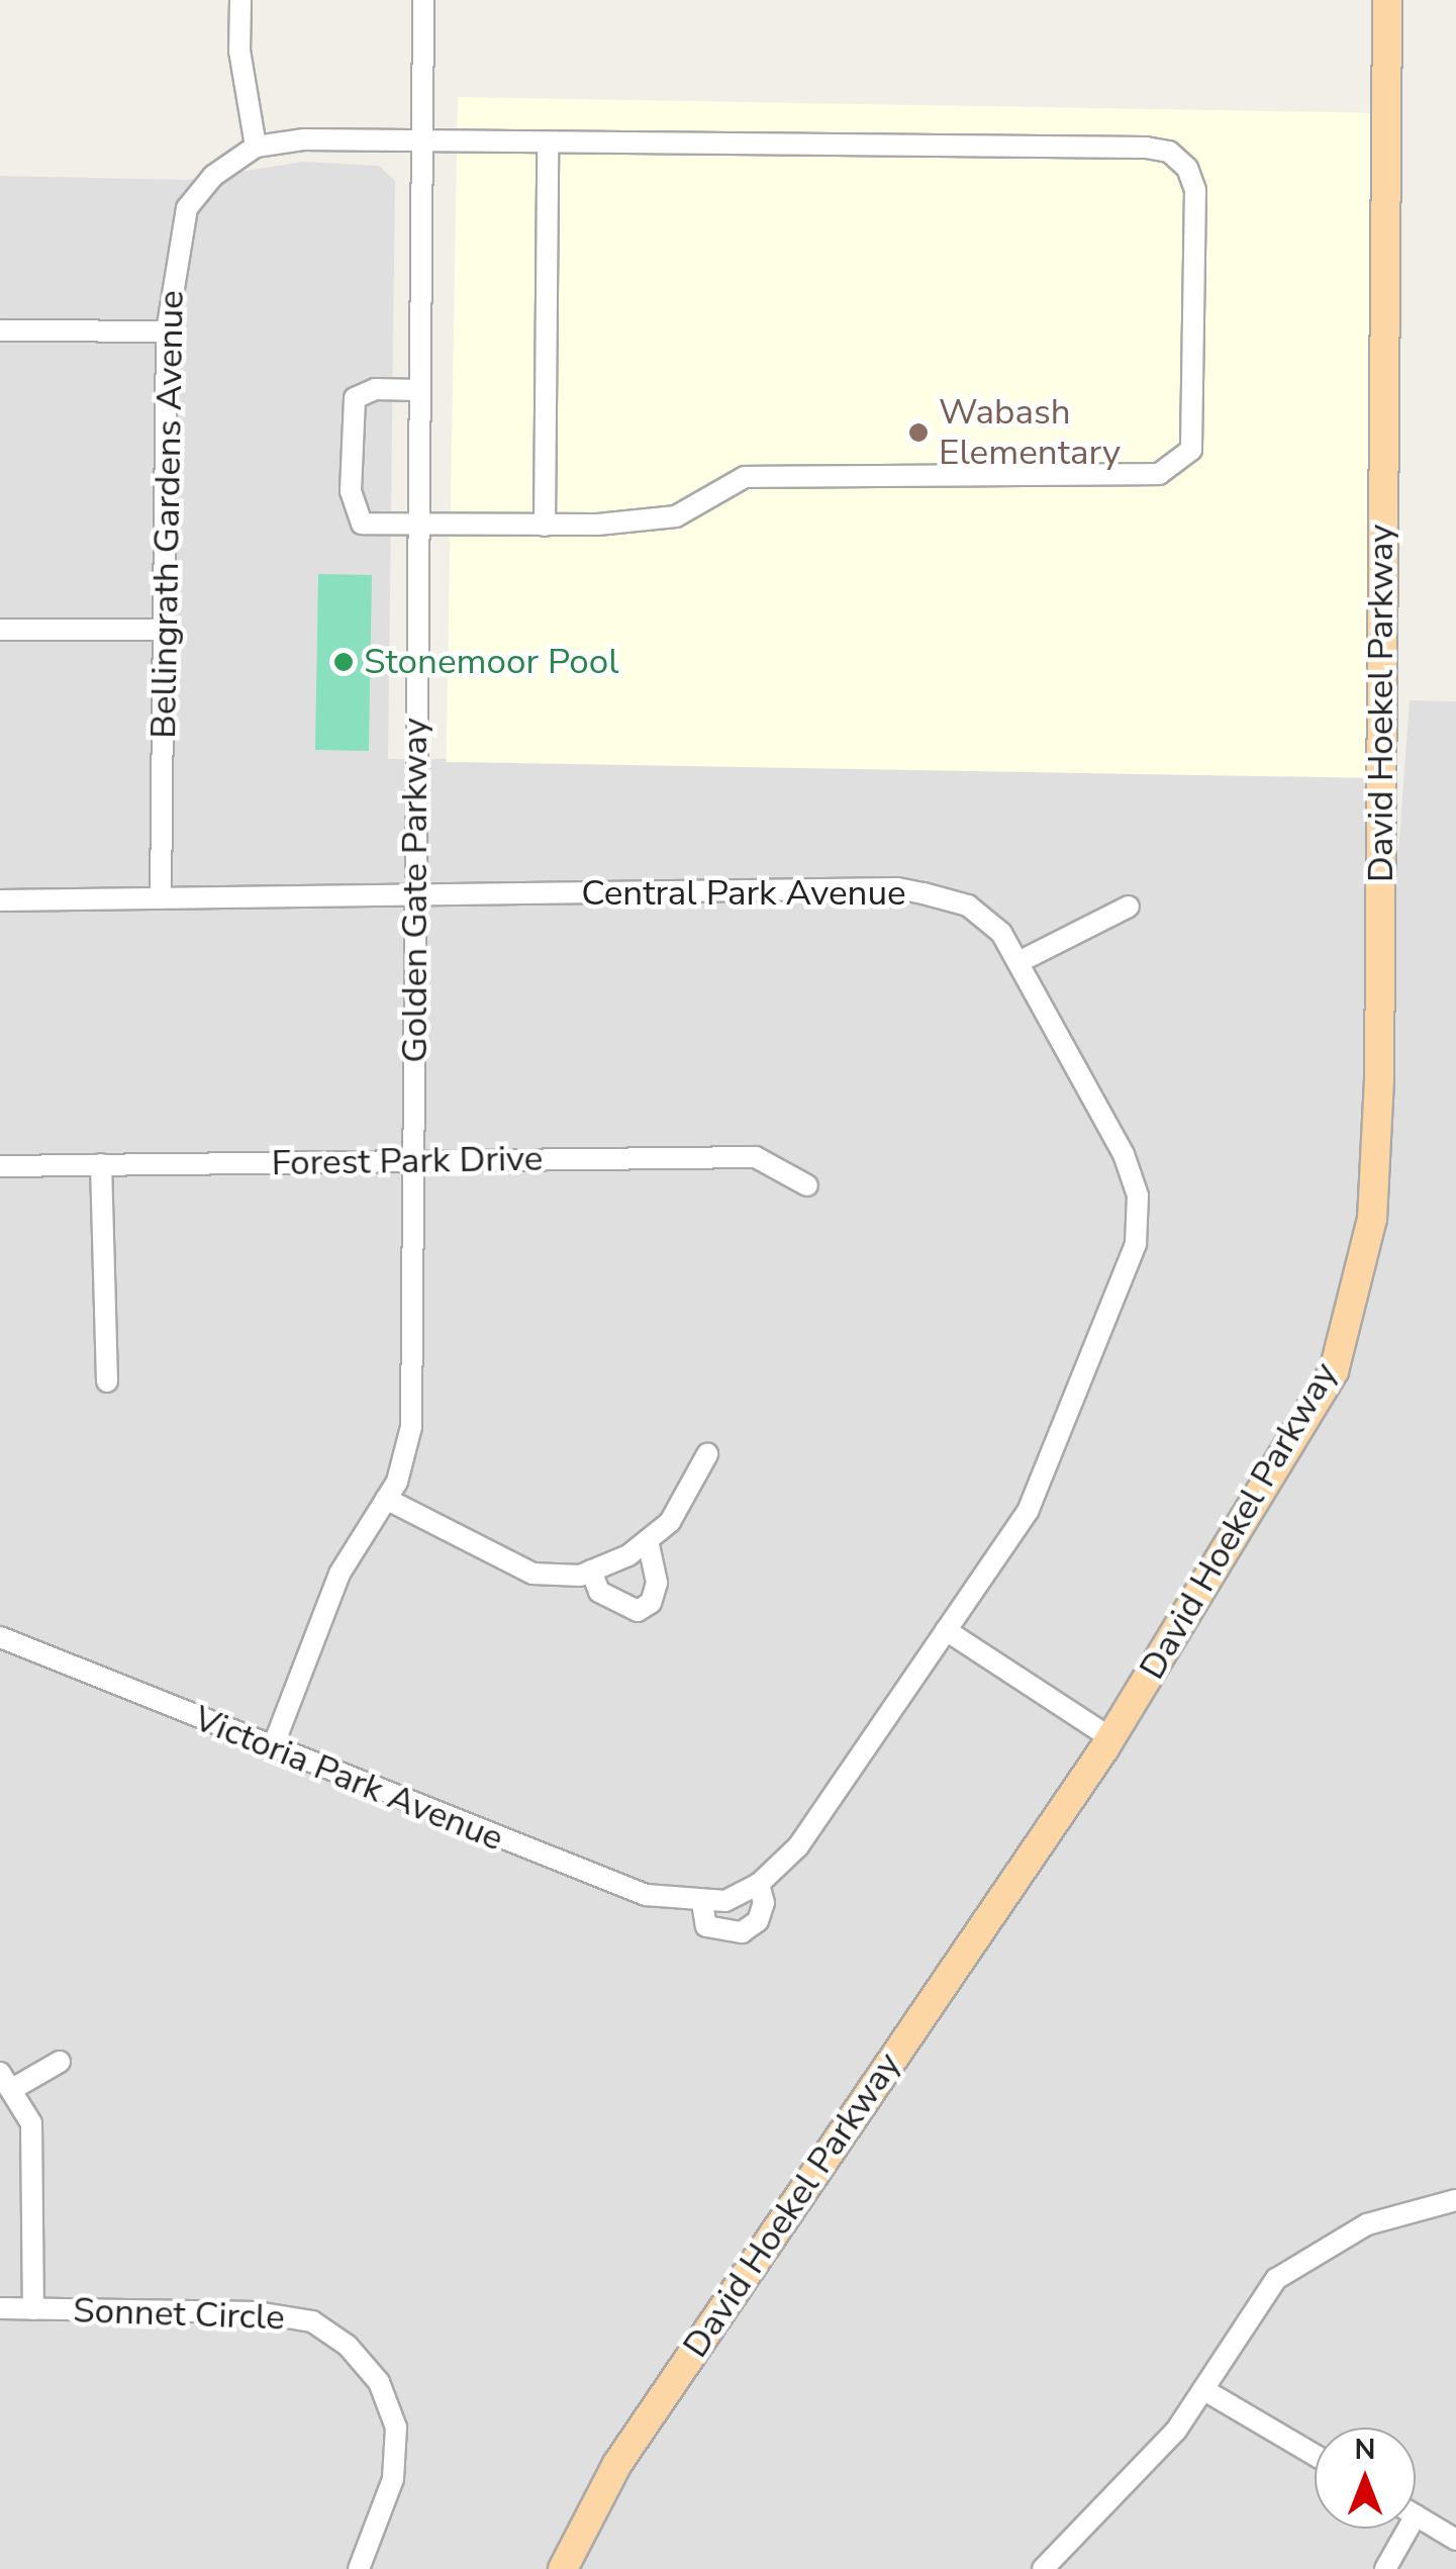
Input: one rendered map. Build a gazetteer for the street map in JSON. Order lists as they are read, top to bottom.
{
  "streets": {
    "main road": ["David Hoekel Parkway"],
    "street": [
      "Bellingrath Gardens Avenue",
      "Golden Gate Parkway",
      "Central Park Avenue",
      "Forest Park Drive",
      "Victoria Park Avenue",
      "Sonnet Circle"
    ]
  },
  "crossings": [
    ["Bellingrath Gardens Avenue", "Golden Gate Parkway"],
    ["Bellingrath Gardens Avenue", "Central Park Avenue"],
    ["Golden Gate Parkway", "Central Park Avenue"],
    ["Golden Gate Parkway", "Forest Park Drive"],
    ["Golden Gate Parkway", "Victoria Park Avenue"],
    ["Central Park Avenue", "Victoria Park Avenue"]
  ],
  "places": ["Wabash Elementary", "Stonemoor Pool"],
  "north": "top"
}
